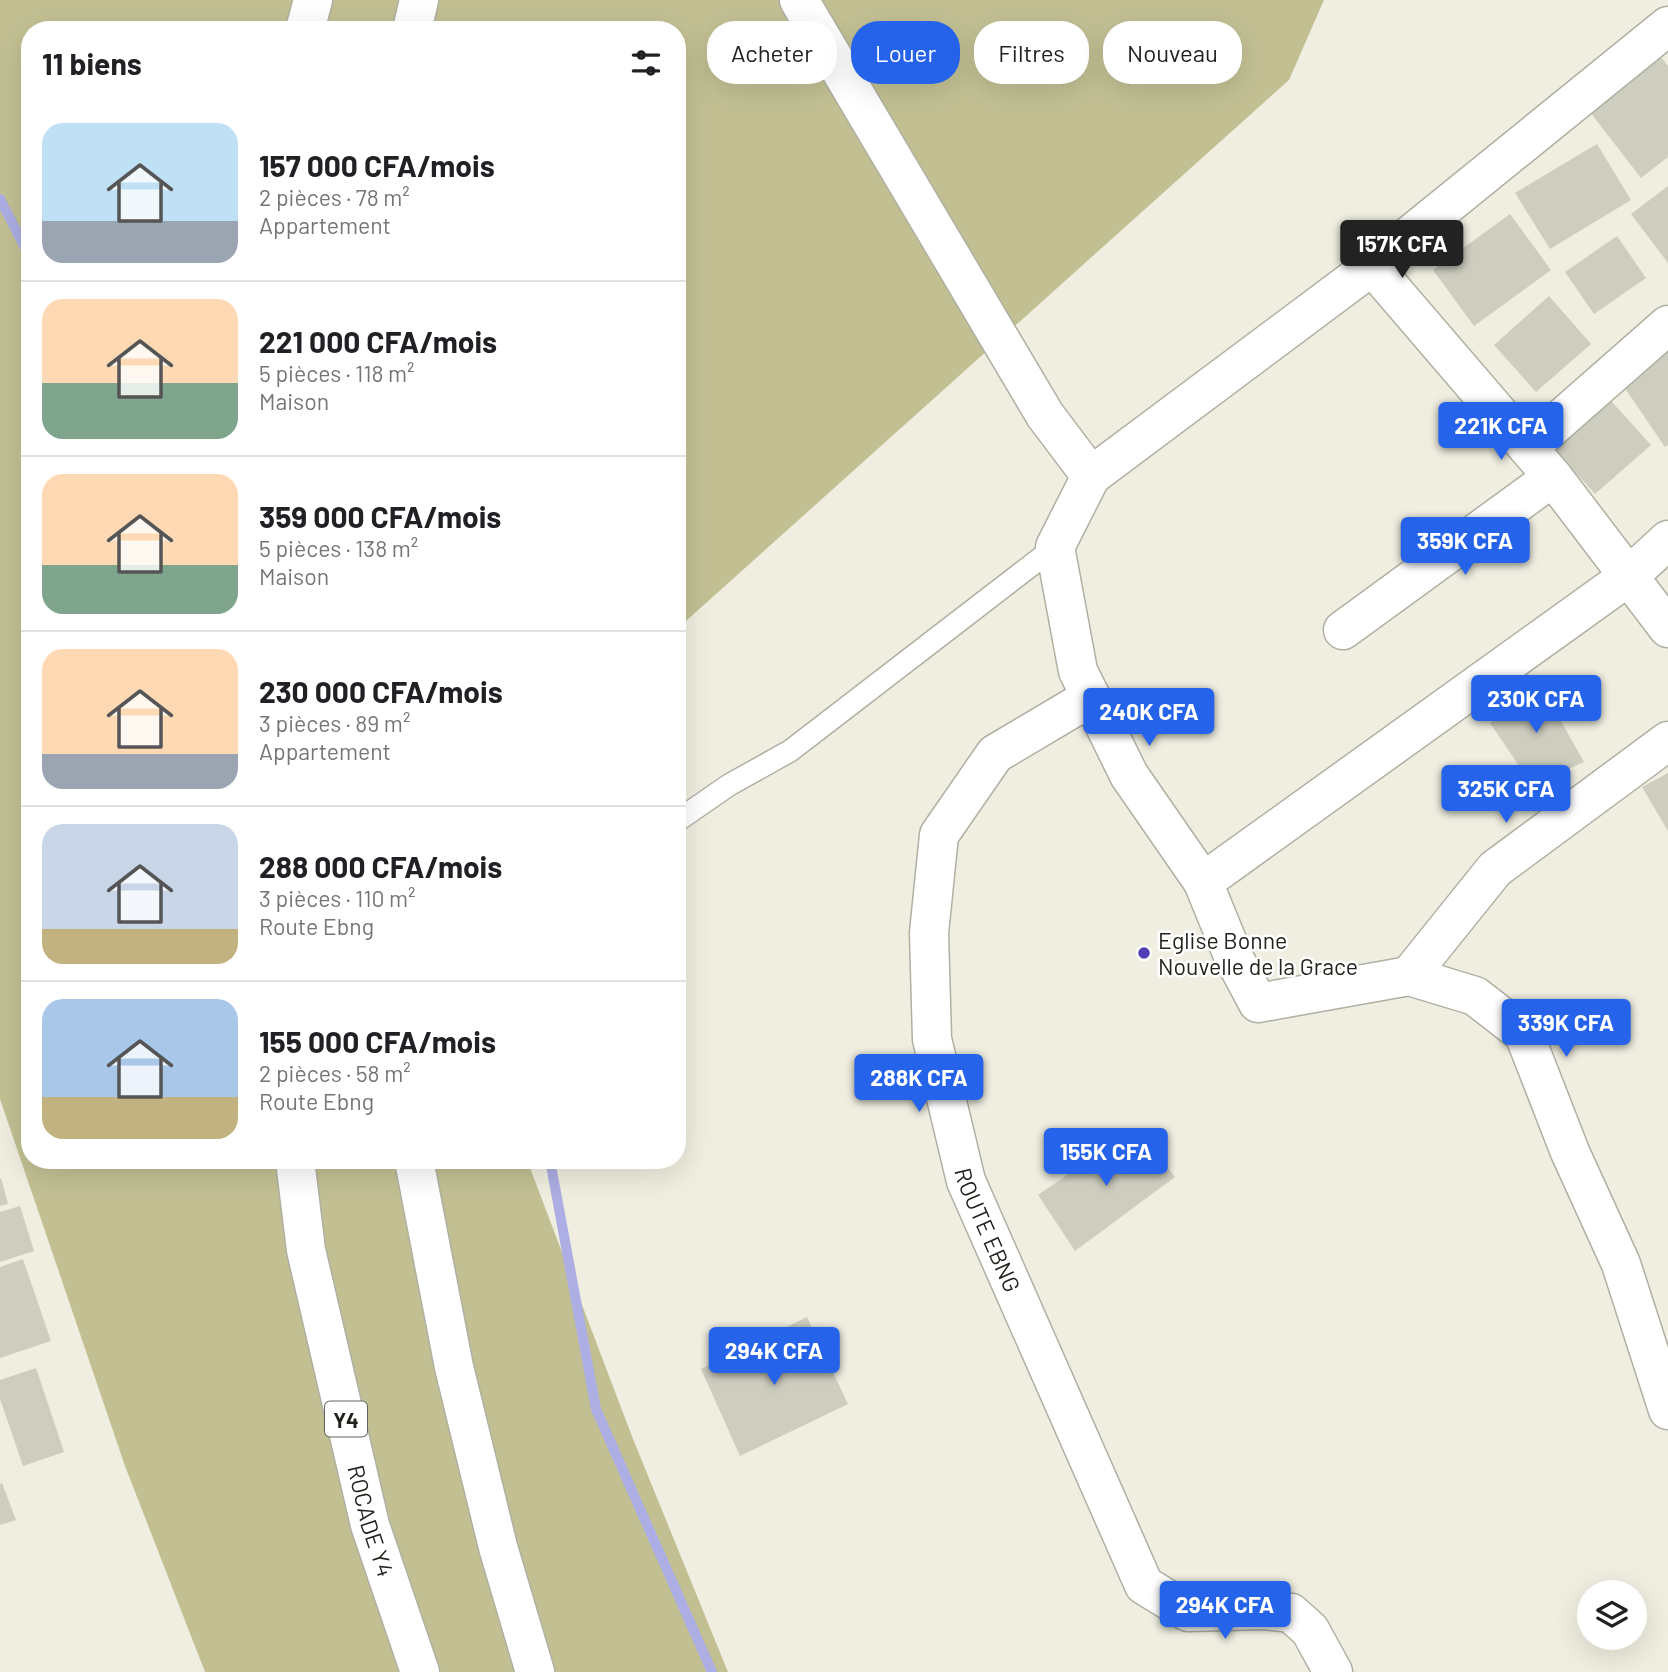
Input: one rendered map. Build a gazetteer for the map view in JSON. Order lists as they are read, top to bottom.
{
  "streets": {
    "main road": ["ROUTE EBNG", "Y4", "ROCADE Y4"]
  },
  "places": ["Eglise Bonne Nouvelle de la Grace"],
  "page": {
    "chip": [
      "Acheter",
      "Louer",
      "Filtres",
      "Nouveau"
    ],
    "heading": "11 biens",
    "list": [
      {
        "name": "157 000 CFA/mois",
        "note": "2 pièces · 78 m² · Appartement"
      },
      {
        "name": "221 000 CFA/mois",
        "note": "5 pièces · 118 m² · Maison"
      },
      {
        "name": "359 000 CFA/mois",
        "note": "5 pièces · 138 m² · Maison"
      },
      {
        "name": "230 000 CFA/mois",
        "note": "3 pièces · 89 m² · Appartement"
      },
      {
        "name": "288 000 CFA/mois",
        "note": "3 pièces · 110 m² · Route Ebng"
      },
      {
        "name": "155 000 CFA/mois",
        "note": "2 pièces · 58 m² · Route Ebng"
      }
    ],
    "price": [
      "157K CFA",
      "221K CFA",
      "359K CFA",
      "230K CFA",
      "240K CFA",
      "325K CFA",
      "339K CFA",
      "288K CFA",
      "155K CFA",
      "294K CFA",
      "294K CFA"
    ]
  }
}
